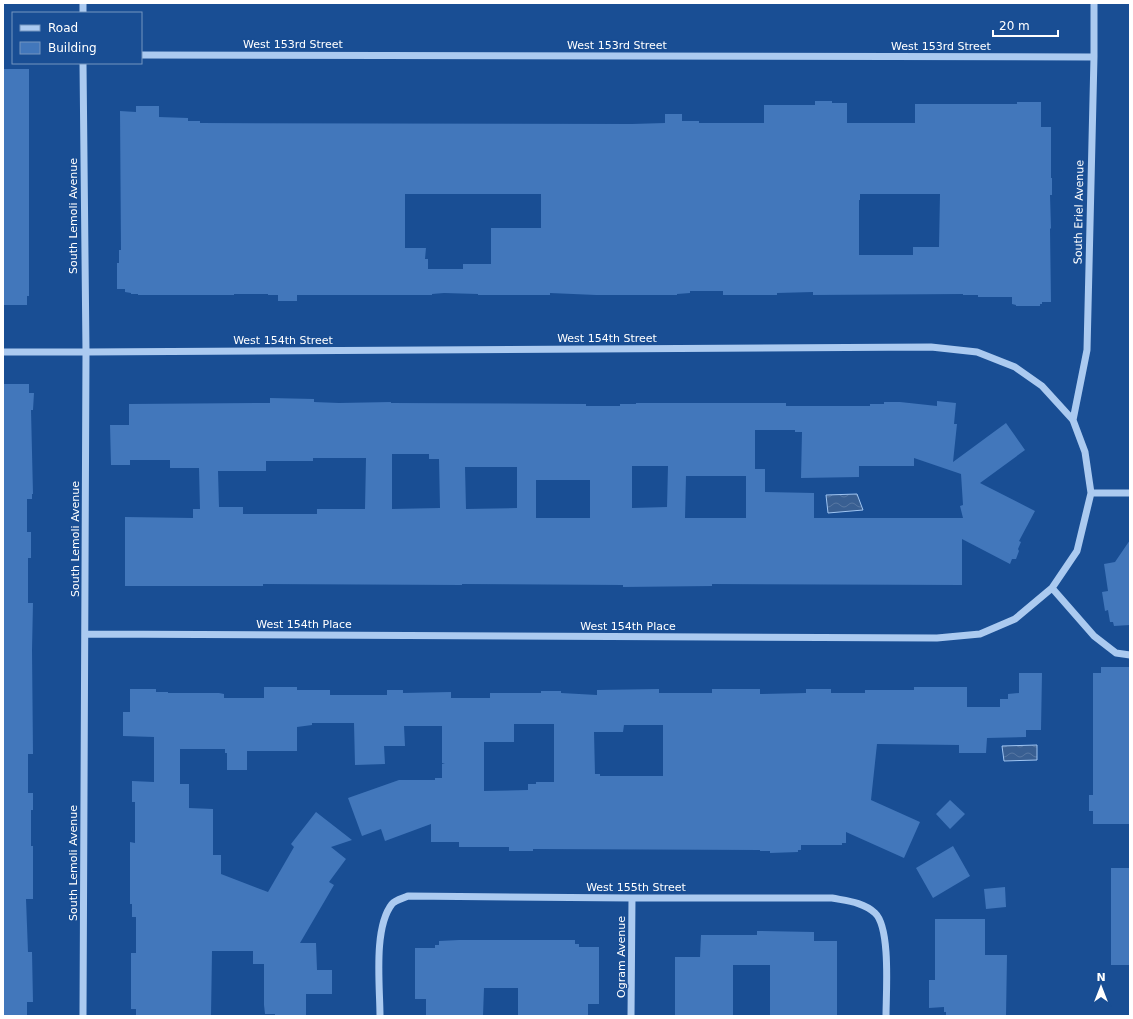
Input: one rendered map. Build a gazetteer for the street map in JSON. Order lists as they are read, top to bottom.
{
  "streets": {
    "street": [
      "West 153rd Street",
      "South Eriel Avenue",
      "South Lemoli Avenue",
      "West 154th Street",
      "West 154th Place",
      "West 155th Street",
      "Ogram Avenue"
    ]
  },
  "crossings": [
    ["West 153rd Street", "South Eriel Avenue"],
    ["South Eriel Avenue", "West 154th Street"],
    ["South Lemoli Avenue", "West 154th Street"],
    ["South Lemoli Avenue", "West 154th Place"],
    ["West 154th Street", "West 154th Place"],
    ["West 155th Street", "Ogram Avenue"]
  ],
  "legend": ["Road", "Building"],
  "scale_bar": "20 m",
  "north": "top"
}
